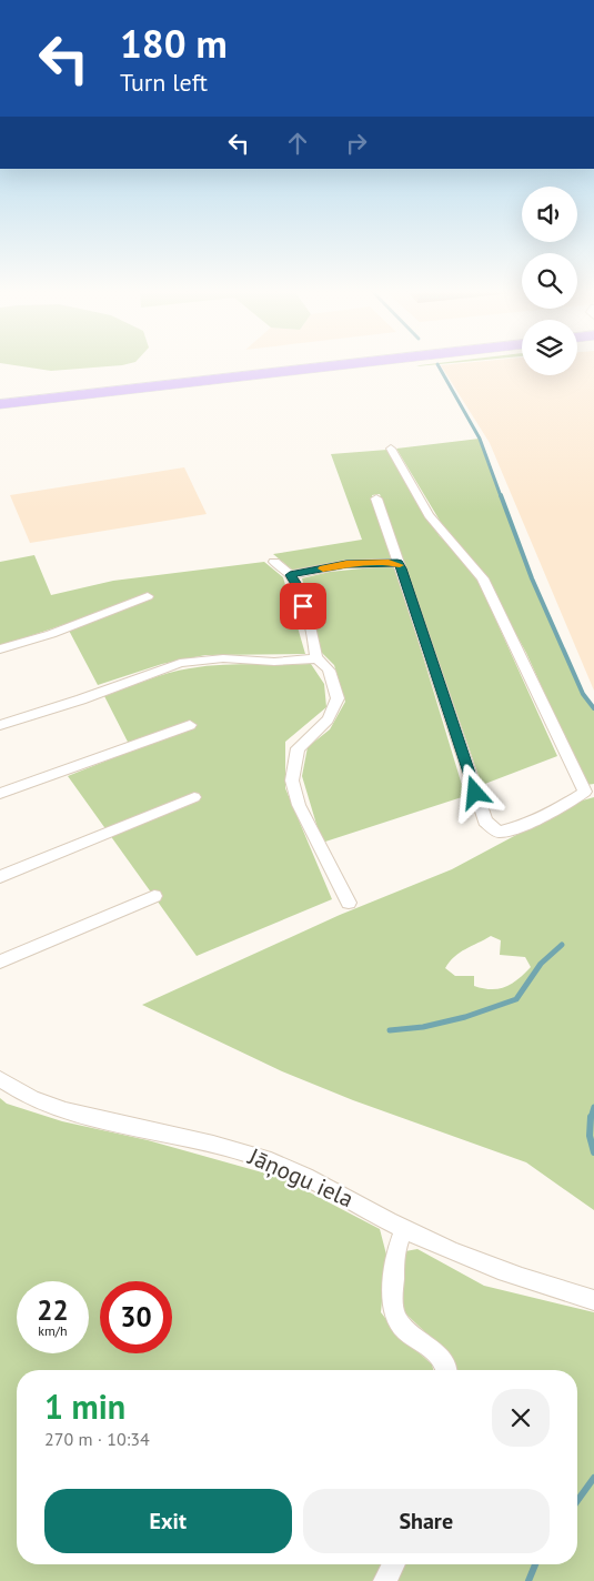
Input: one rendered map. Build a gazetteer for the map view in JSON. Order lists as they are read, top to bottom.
{
  "streets": {
    "street": ["Jāņogu iela"]
  },
  "page": {
    "turn": ["180 m", "Turn left"],
    "speed": "22 km/h",
    "limit": "30",
    "heading": ["1 min", "270 m · 10:34"],
    "buttons": ["Exit", "Share"]
  }
}
